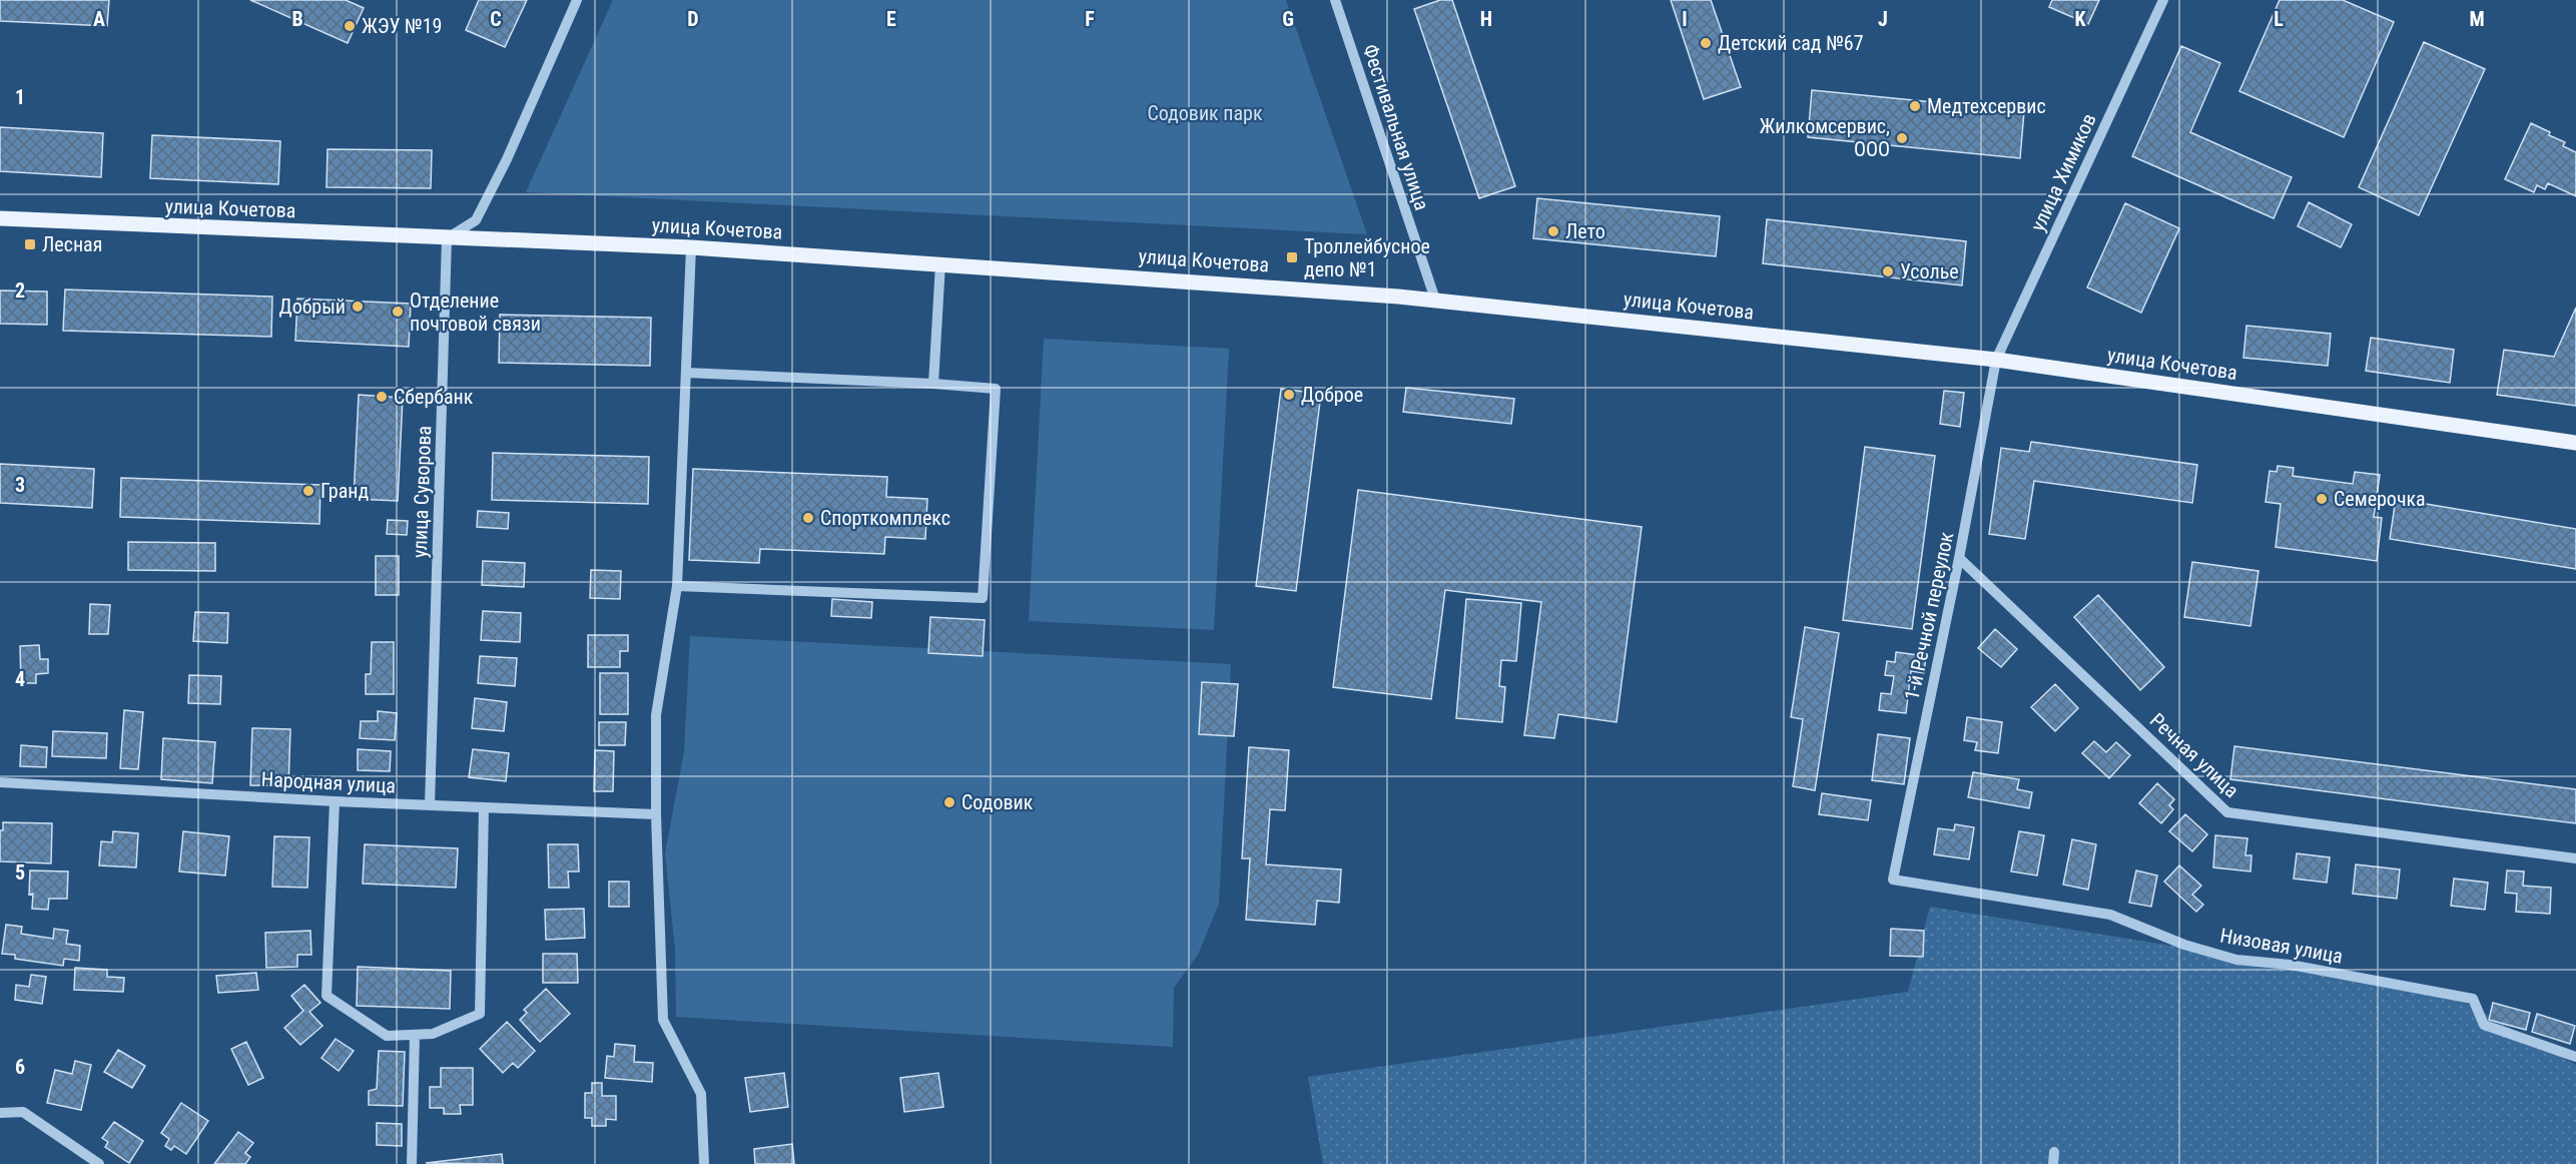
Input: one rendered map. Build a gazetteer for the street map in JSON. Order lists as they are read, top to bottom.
{
  "streets": {
    "main road": ["улица Кочетова"],
    "street": [
      "Фестивальная улица",
      "улица Химиков",
      "улица Суворова",
      "1-й Речной переулок",
      "Речная улица",
      "Народная улица",
      "Низовая улица"
    ]
  },
  "crossings": [
    ["Фестивальная улица", "улица Кочетова"],
    ["улица Химиков", "улица Кочетова"],
    ["улица Химиков", "1-й Речной переулок"],
    ["улица Кочетова", "улица Суворова"],
    ["улица Кочетова", "1-й Речной переулок"],
    ["улица Суворова", "Народная улица"],
    ["1-й Речной переулок", "Речная улица"],
    ["1-й Речной переулок", "Низовая улица"]
  ],
  "parks": ["Содовик парк"],
  "places": {
    "other": [
      "ЖЭУ №19",
      "Детский сад №67",
      "Медтехсервис",
      "Жилкомсервис, ООО",
      "Лето",
      "Усолье",
      "Добрый",
      "Отделение почтовой связи",
      "Доброе",
      "Сбербанк",
      "Гранд",
      "Семерочка",
      "Спорткомплекс",
      "Содовик"
    ],
    "transit": ["Лесная", "Троллейбусное депо №1"]
  },
  "grid": {
    "columns": [
      "A",
      "B",
      "C",
      "D",
      "E",
      "F",
      "G",
      "H",
      "I",
      "J",
      "K",
      "L",
      "M"
    ],
    "rows": [
      "1",
      "2",
      "3",
      "4",
      "5",
      "6"
    ]
  }
}
